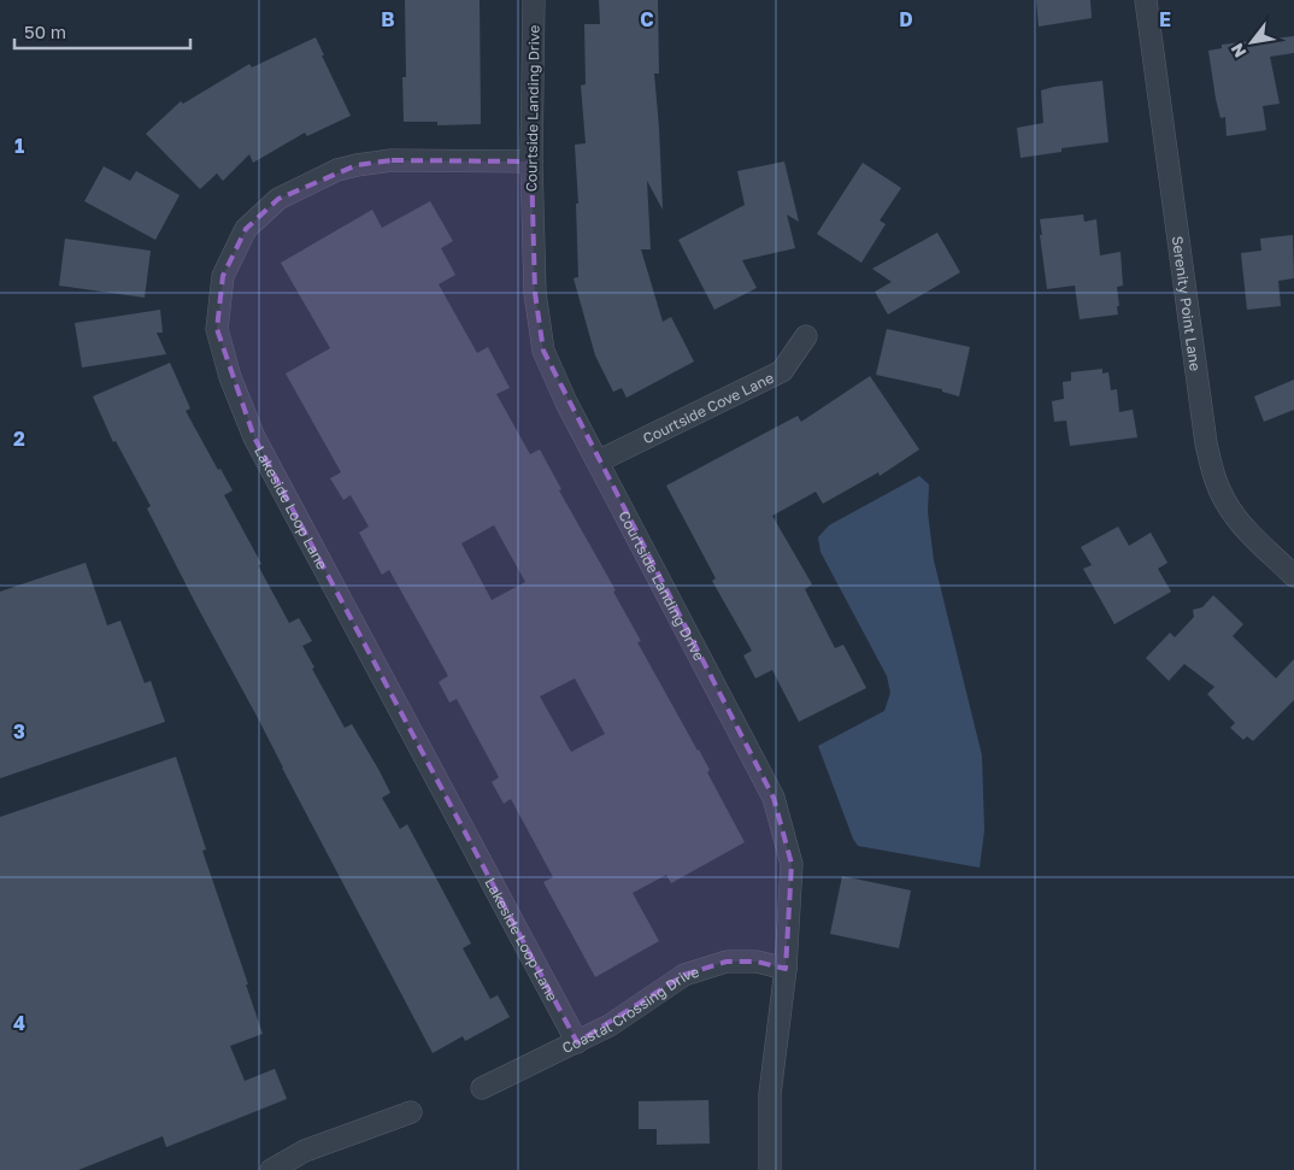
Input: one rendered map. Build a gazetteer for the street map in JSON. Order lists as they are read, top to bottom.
{
  "streets": {
    "street": [
      "Courtside Landing Drive",
      "Serenity Point Lane",
      "Courtside Cove Lane",
      "Lakeside Loop Lane",
      "Coastal Crossing Drive"
    ]
  },
  "crossings": [
    ["Courtside Landing Drive", "Courtside Cove Lane"],
    ["Courtside Landing Drive", "Lakeside Loop Lane"],
    ["Courtside Landing Drive", "Coastal Crossing Drive"],
    ["Lakeside Loop Lane", "Coastal Crossing Drive"]
  ],
  "scale_bar": "50 m",
  "north": "bottom left",
  "grid": {
    "columns": [
      "B",
      "C",
      "D",
      "E"
    ],
    "rows": [
      "1",
      "2",
      "3",
      "4"
    ]
  }
}
